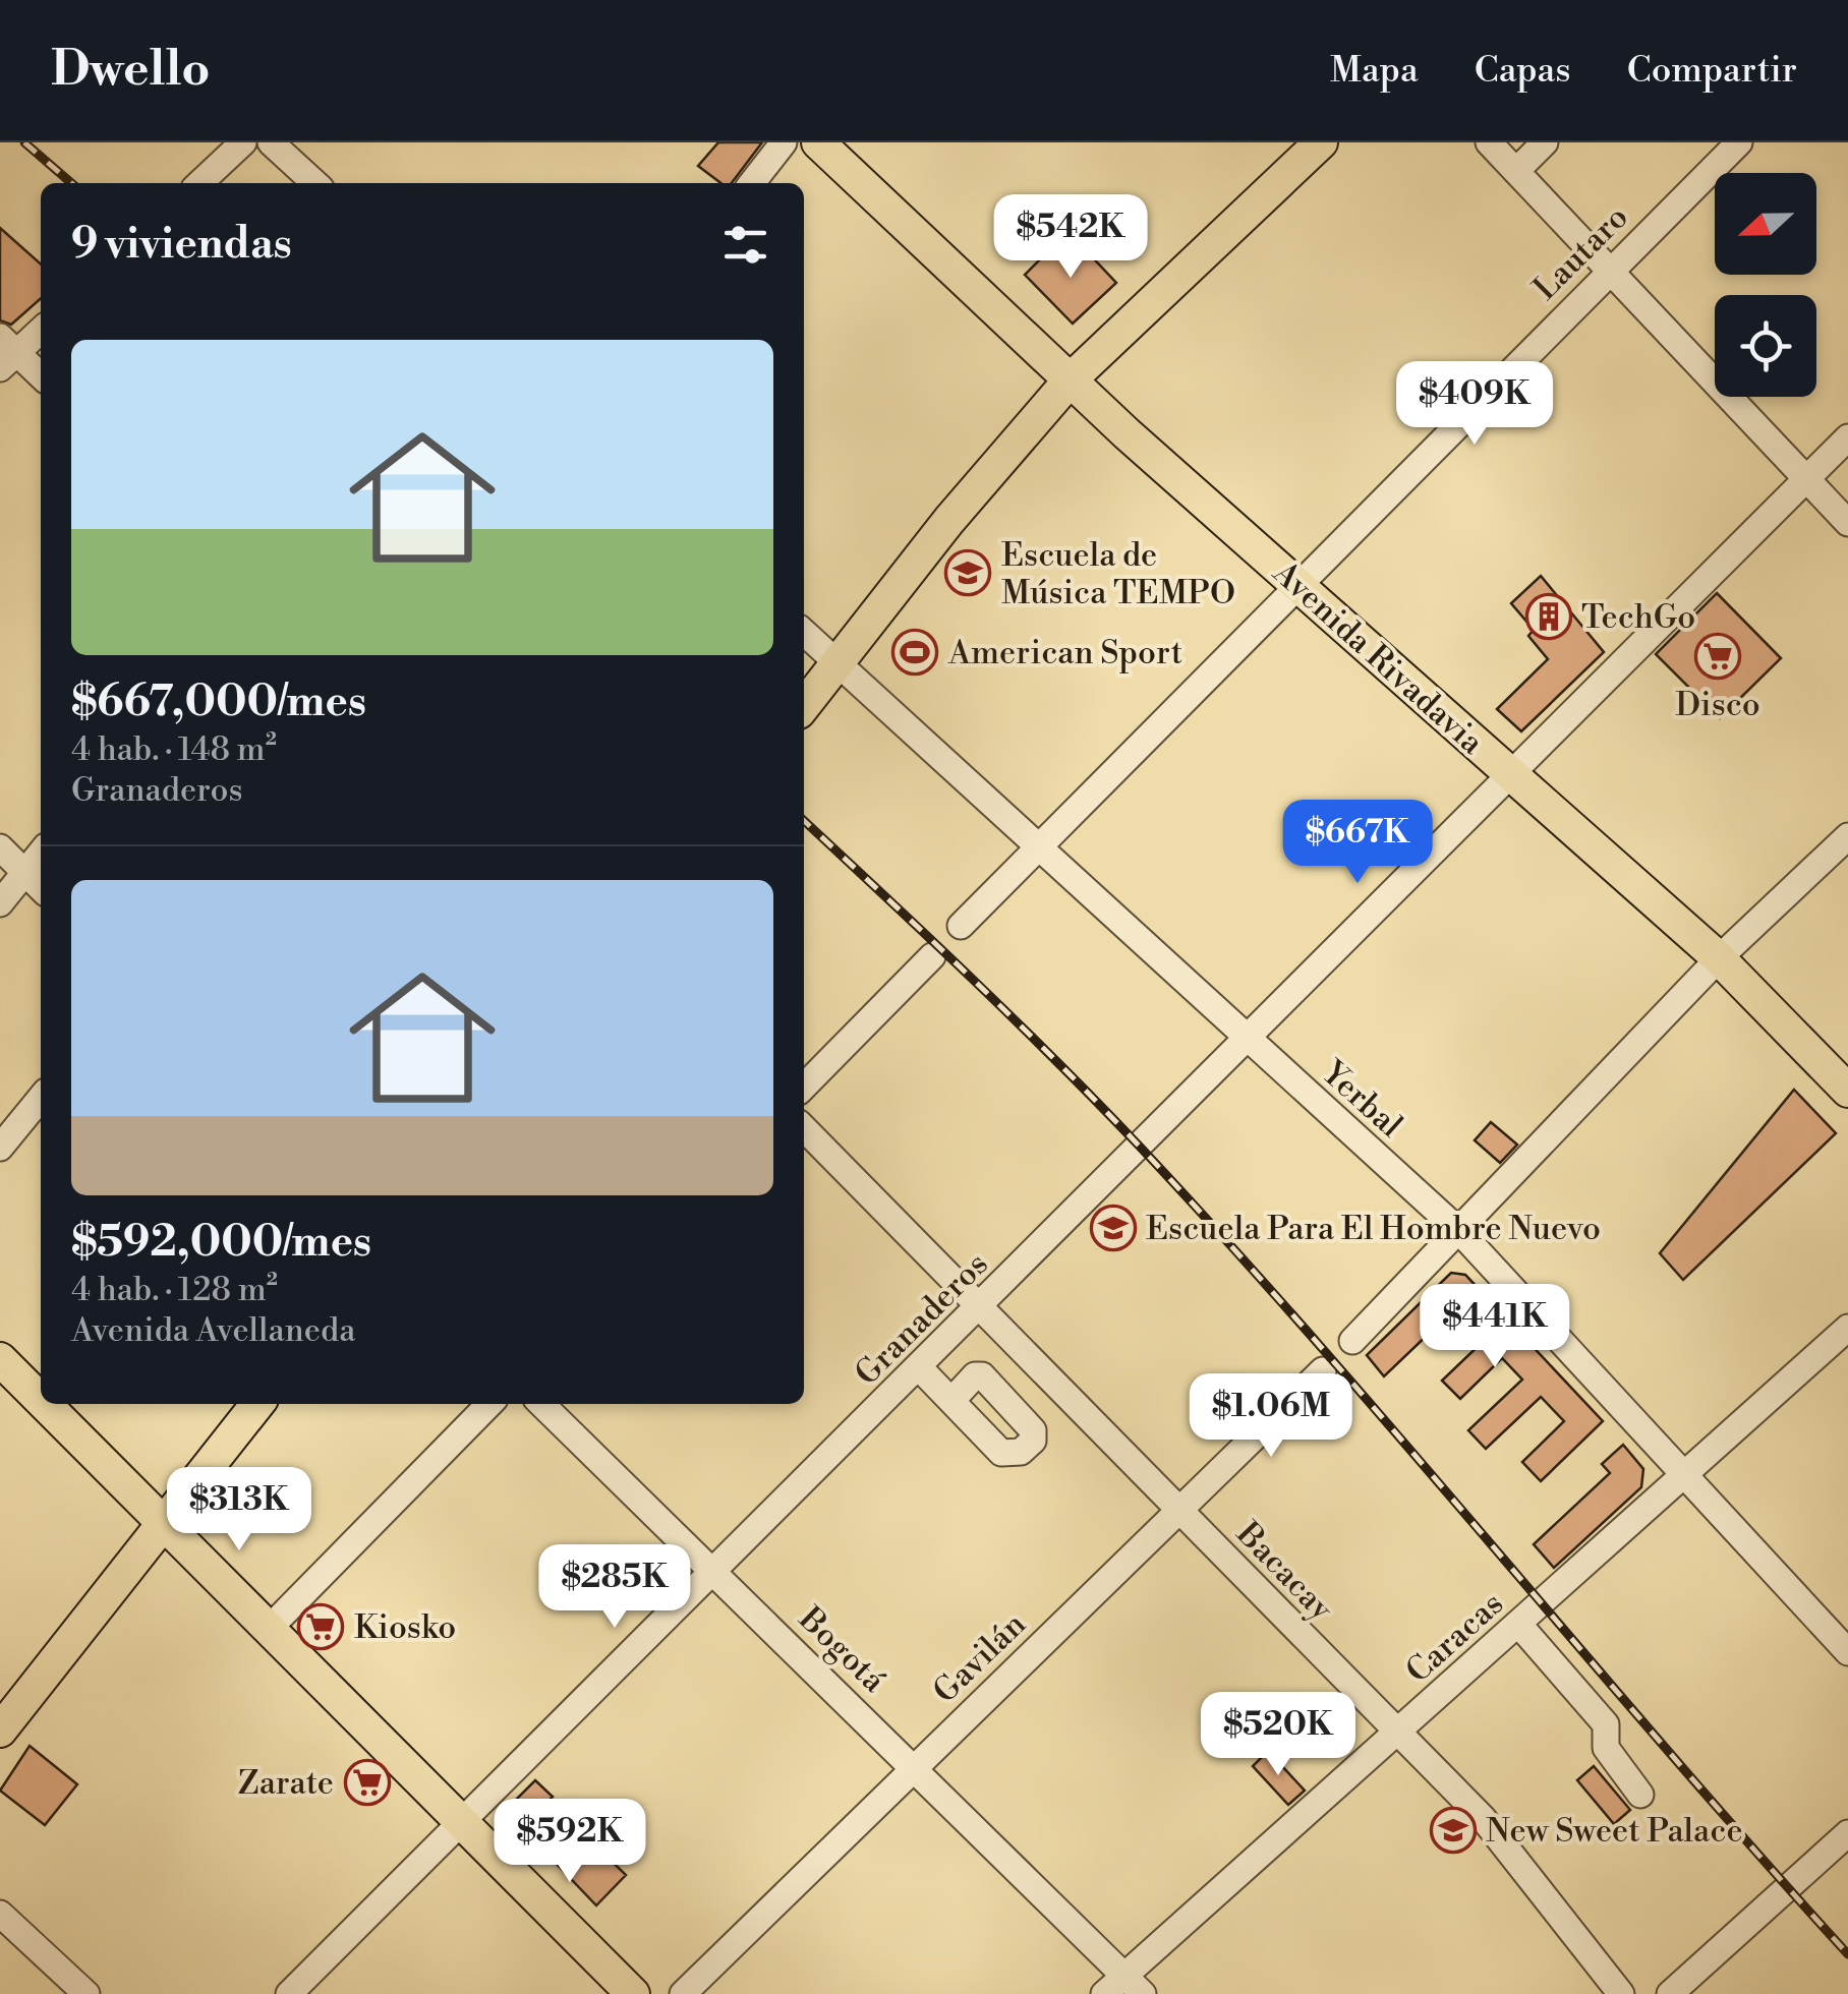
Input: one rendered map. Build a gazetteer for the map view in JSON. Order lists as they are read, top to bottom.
{
  "streets": {
    "main road": ["Avenida Rivadavia"],
    "street": [
      "Lautaro",
      "Yerbal",
      "Granaderos",
      "Bacacay",
      "Caracas",
      "Bogotá",
      "Gavilán"
    ]
  },
  "crossings": [
    ["Lautaro", "Avenida Rivadavia"],
    ["Lautaro", "Yerbal"],
    ["Avenida Rivadavia", "Granaderos"],
    ["Yerbal", "Granaderos"],
    ["Yerbal", "Caracas"],
    ["Granaderos", "Bacacay"],
    ["Granaderos", "Bogotá"],
    ["Bacacay", "Caracas"],
    ["Bacacay", "Gavilán"],
    ["Caracas", "Bogotá"],
    ["Bogotá", "Gavilán"]
  ],
  "places": {
    "school or university": ["Escuela de Música TEMPO", "Escuela Para El Hombre Nuevo", "New Sweet Palace"],
    "building": ["TechGo"],
    "sports": ["American Sport"],
    "supermarket": ["Disco", "Kiosko", "Zarate"]
  },
  "north": "left",
  "page": {
    "header": "Dwello",
    "nav": ["Mapa", "Capas", "Compartir"],
    "heading": "9 viviendas",
    "price": [
      "$542K",
      "$409K",
      "$667K",
      "$441K",
      "$1.06M",
      "$313K",
      "$285K",
      "$520K",
      "$592K"
    ],
    "list": [
      {
        "name": "$667,000/mes",
        "note": "4 hab. · 148 m² · Granaderos"
      },
      {
        "name": "$592,000/mes",
        "note": "4 hab. · 128 m² · Avenida Avellaneda"
      }
    ]
  }
}
